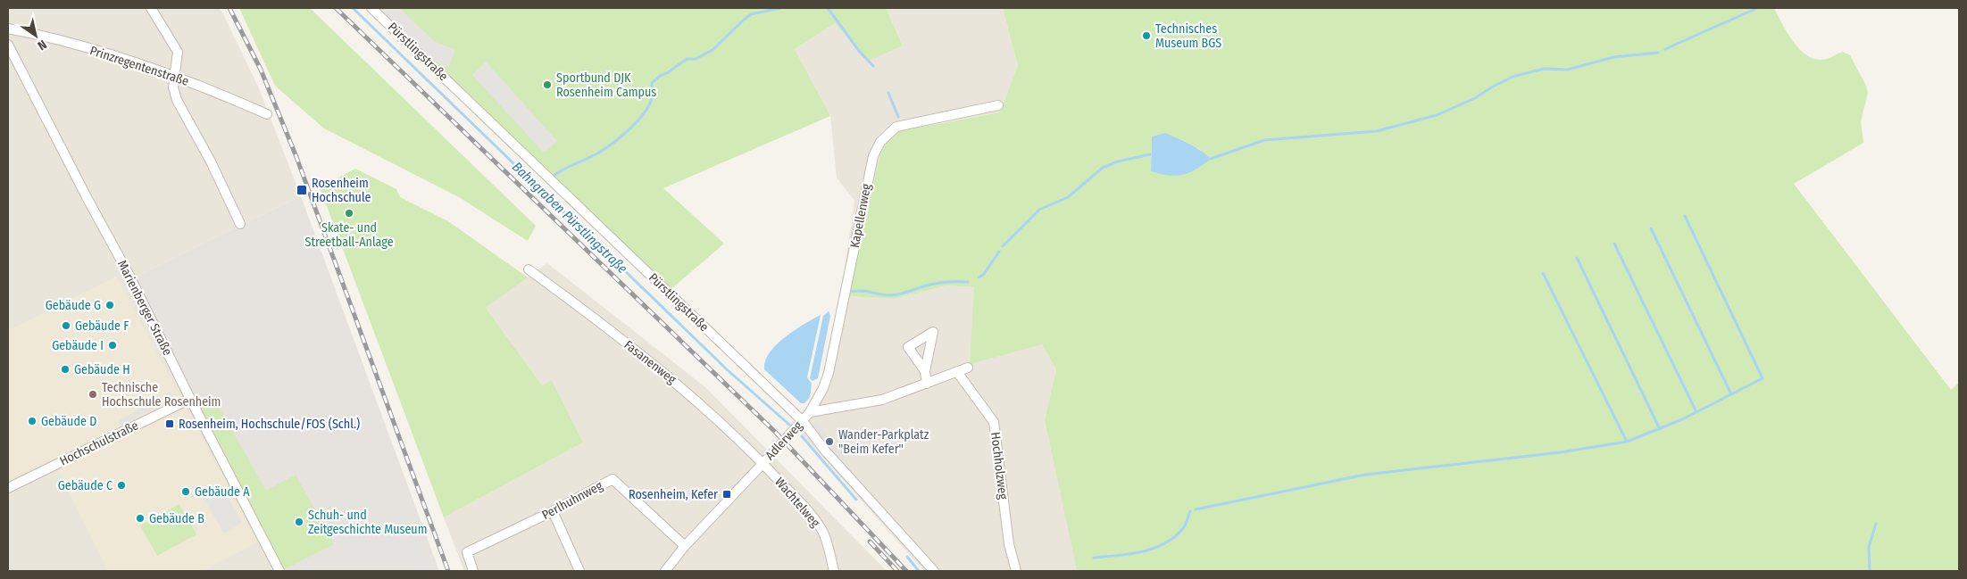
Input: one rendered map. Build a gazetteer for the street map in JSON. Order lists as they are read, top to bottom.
{
  "streets": {
    "street": [
      "Pürstlingstraße",
      "Prinzregentenstraße",
      "Kapellenweg",
      "Marienberger Straße",
      "Fasanenweg",
      "Adlerweg",
      "Hochschulstraße",
      "Hochholzweg",
      "Perlhuhnweg",
      "Wachtelweg"
    ]
  },
  "crossings": [
    ["Pürstlingstraße", "Adlerweg"],
    ["Kapellenweg", "Adlerweg"],
    ["Marienberger Straße", "Hochschulstraße"],
    ["Fasanenweg", "Adlerweg"],
    ["Fasanenweg", "Wachtelweg"],
    ["Adlerweg", "Hochholzweg"],
    ["Adlerweg", "Perlhuhnweg"],
    ["Adlerweg", "Wachtelweg"]
  ],
  "water": ["Bahngraben Pürstlingstraße"],
  "places": {
    "other": [
      "Technisches Museum BGS",
      "Sportbund DJK Rosenheim Campus",
      "Skate- und Streetball-Anlage",
      "Gebäude G",
      "Gebäude F",
      "Gebäude I",
      "Gebäude H",
      "Technische Hochschule Rosenheim",
      "Gebäude D",
      "Wander-Parkplatz \"Beim Kefer\"",
      "Gebäude C",
      "Gebäude A",
      "Gebäude B",
      "Schuh- und Zeitgeschichte Museum"
    ],
    "transit": ["Rosenheim Hochschule", "Rosenheim, Hochschule/FOS (Schl.)", "Rosenheim, Kefer"]
  },
  "north": "bottom right"
}
